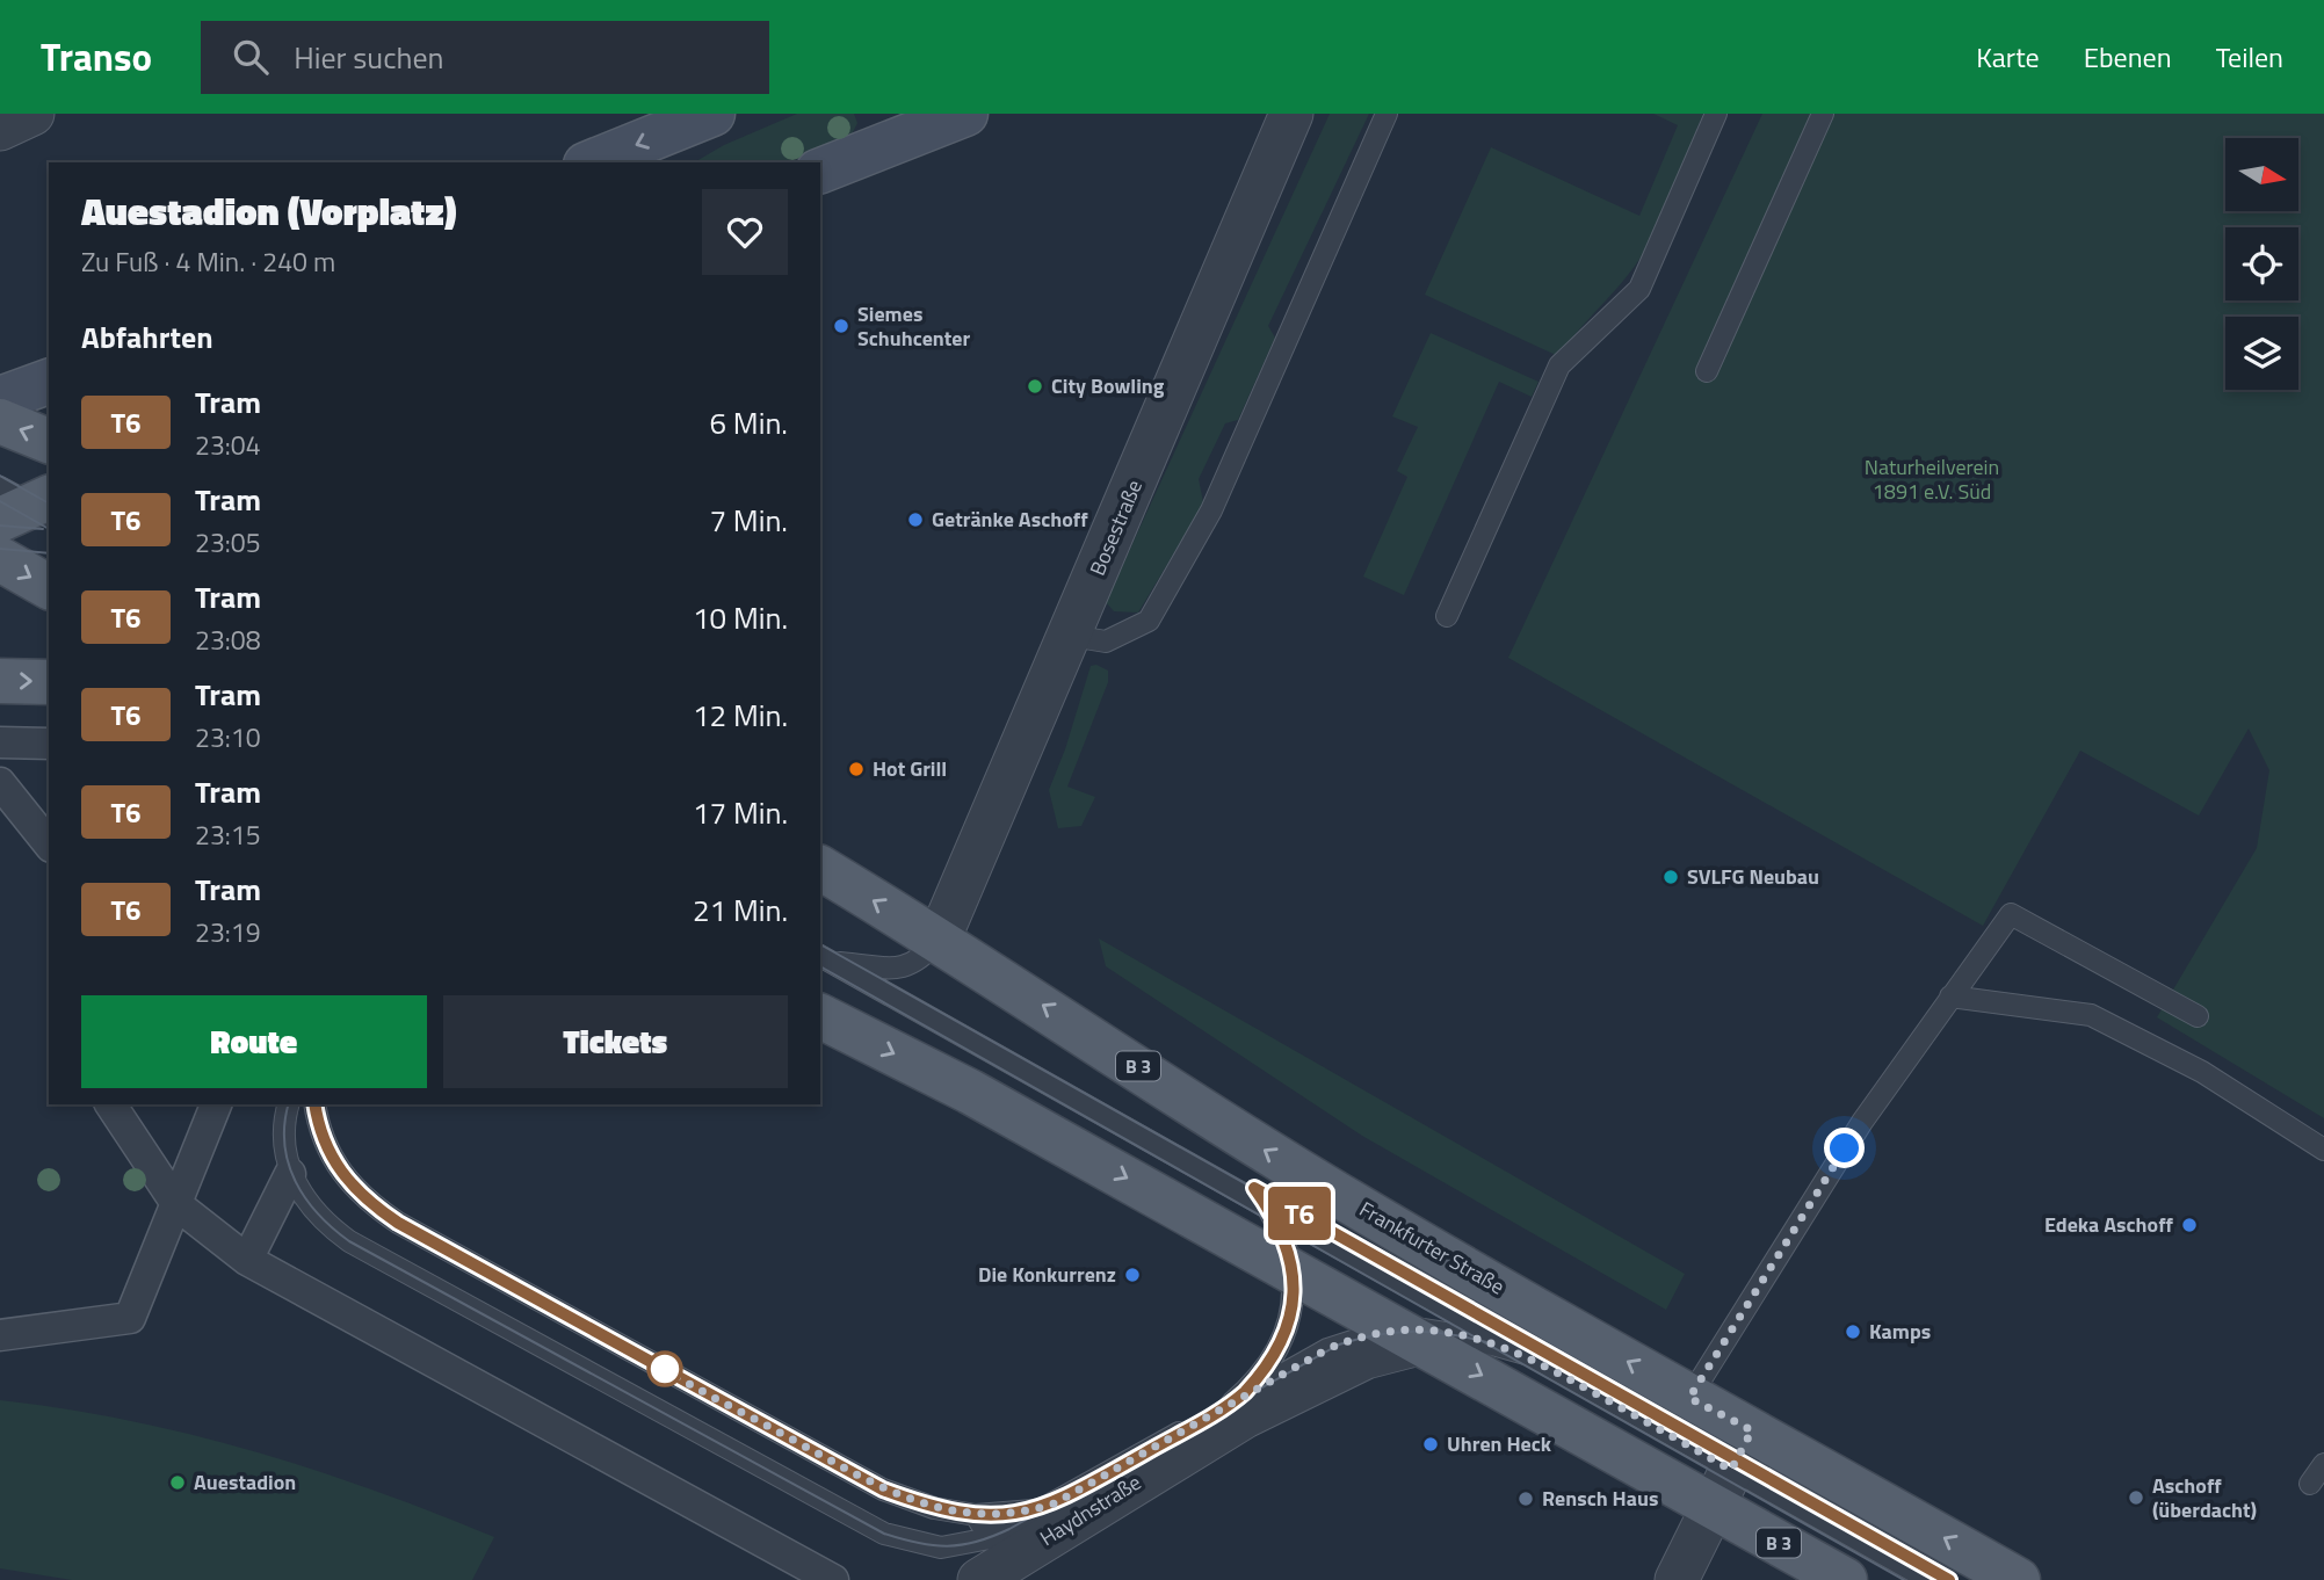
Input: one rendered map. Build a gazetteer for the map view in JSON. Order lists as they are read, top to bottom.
{
  "streets": {
    "main road": ["B 3", "Frankfurter Straße"],
    "street": ["Bosestraße", "Haydnstraße"]
  },
  "crossings": [
    ["Bosestraße", "Frankfurter Straße"],
    ["B 3", "Haydnstraße"]
  ],
  "parks": ["Naturheilverein 1891 e.V. Süd"],
  "places": [
    "Siemes Schuhcenter",
    "City Bowling",
    "Getränke Aschoff",
    "Hot Grill",
    "SVLFG Neubau",
    "Edeka Aschoff",
    "Die Konkurrenz",
    "Kamps",
    "Uhren Heck",
    "Auestadion",
    "Aschoff (überdacht)",
    "Rensch Haus"
  ],
  "lines": ["tram line T6"],
  "north": "right",
  "page": {
    "header": "Transo",
    "search": "Hier suchen",
    "nav": ["Karte", "Ebenen", "Teilen"],
    "on_map": "T6",
    "heading": [
      ["Auestadion (Vorplatz)", "Zu Fuß · 4 Min. · 240 m"],
      "Abfahrten"
    ],
    "list": [
      {
        "mark": "T6",
        "name": "Tram",
        "note": "23:04",
        "value": "6 Min."
      },
      {
        "mark": "T6",
        "name": "Tram",
        "note": "23:05",
        "value": "7 Min."
      },
      {
        "mark": "T6",
        "name": "Tram",
        "note": "23:08",
        "value": "10 Min."
      },
      {
        "mark": "T6",
        "name": "Tram",
        "note": "23:10",
        "value": "12 Min."
      },
      {
        "mark": "T6",
        "name": "Tram",
        "note": "23:15",
        "value": "17 Min."
      },
      {
        "mark": "T6",
        "name": "Tram",
        "note": "23:19",
        "value": "21 Min."
      }
    ],
    "buttons": ["Route", "Tickets"]
  }
}
